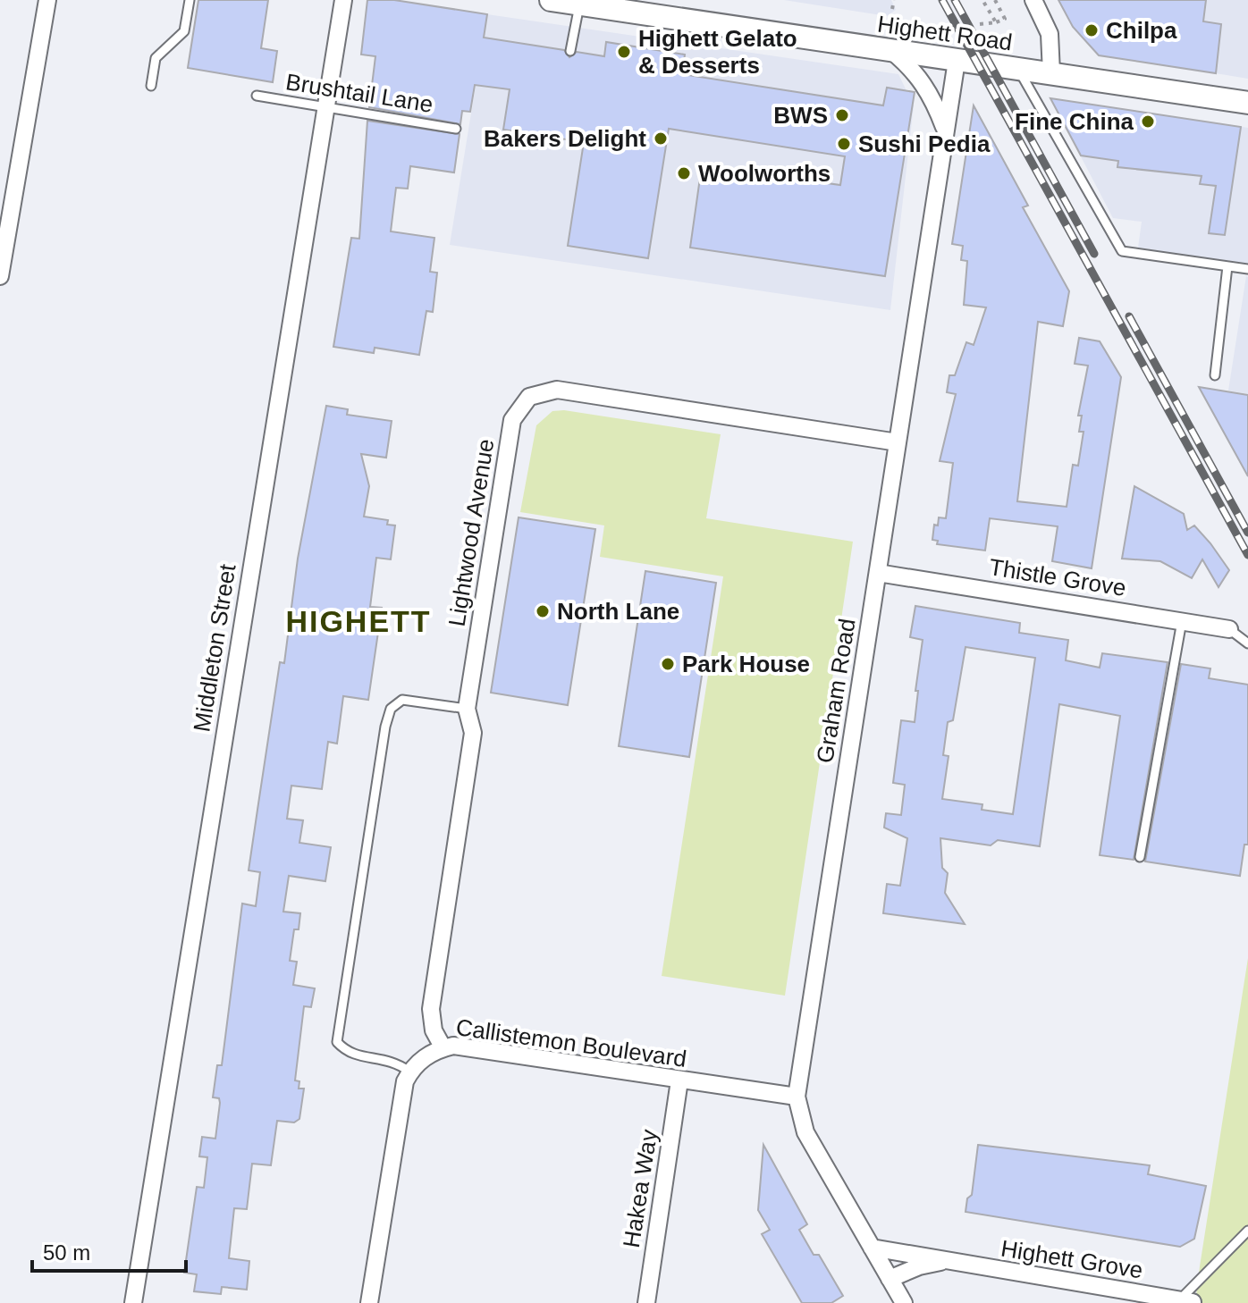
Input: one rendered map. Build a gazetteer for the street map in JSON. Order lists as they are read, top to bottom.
{
  "streets": {
    "street": [
      "Highett Road",
      "Lightwood Avenue",
      "Thistle Grove",
      "Middleton Street",
      "Graham Road",
      "Callistemon Boulevard",
      "Hakea Way",
      "Highett Grove"
    ],
    "lane": ["Brushtail Lane"]
  },
  "crossings": [
    ["Highett Road", "Graham Road"],
    ["Brushtail Lane", "Middleton Street"],
    ["Lightwood Avenue", "Graham Road"],
    ["Lightwood Avenue", "Callistemon Boulevard"],
    ["Thistle Grove", "Graham Road"],
    ["Graham Road", "Callistemon Boulevard"],
    ["Graham Road", "Highett Grove"],
    ["Callistemon Boulevard", "Hakea Way"]
  ],
  "districts": ["HIGHETT"],
  "places": [
    "Chilpa",
    "Highett Gelato & Desserts",
    "BWS",
    "Fine China",
    "Bakers Delight",
    "Sushi Pedia",
    "Woolworths",
    "North Lane",
    "Park House"
  ],
  "scale_bar": "50 m"
}
